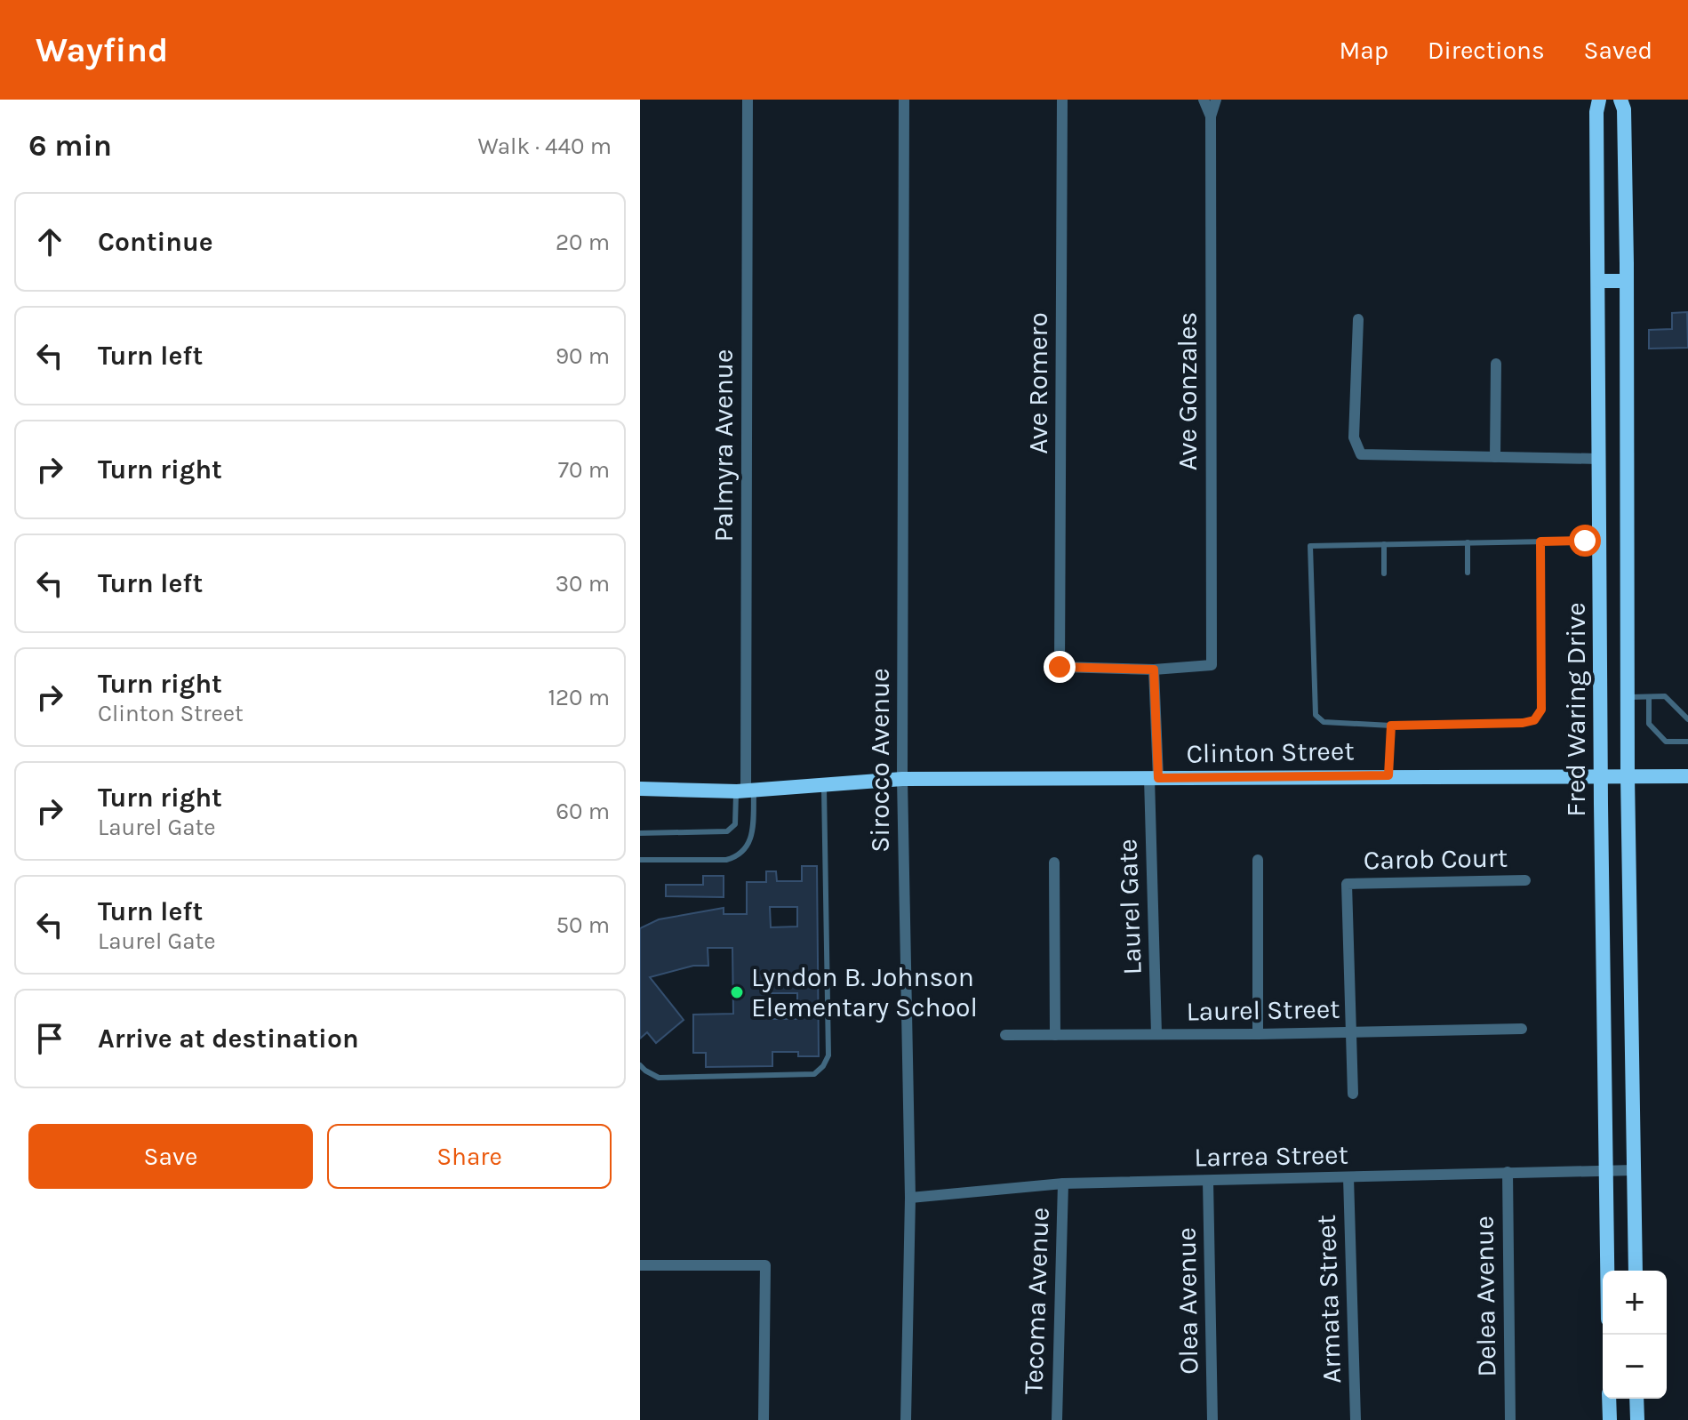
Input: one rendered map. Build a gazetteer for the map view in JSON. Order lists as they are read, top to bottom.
{
  "streets": {
    "main road": ["Fred Waring Drive", "Clinton Street"],
    "street": [
      "Ave Romero",
      "Ave Gonzales",
      "Palmyra Avenue",
      "Sirocco Avenue",
      "Carob Court",
      "Laurel Gate",
      "Laurel Street",
      "Larrea Street",
      "Delea Avenue",
      "Armata Street",
      "Tecoma Avenue",
      "Olea Avenue"
    ]
  },
  "crossings": [
    ["Ave Romero", "Ave Gonzales"],
    ["Ave Romero", "Laurel Gate"],
    ["Ave Gonzales", "Laurel Gate"],
    ["Palmyra Avenue", "Clinton Street"],
    ["Fred Waring Drive", "Clinton Street"],
    ["Fred Waring Drive", "Larrea Street"],
    ["Clinton Street", "Sirocco Avenue"],
    ["Clinton Street", "Laurel Gate"],
    ["Sirocco Avenue", "Larrea Street"],
    ["Carob Court", "Laurel Street"],
    ["Laurel Gate", "Laurel Street"],
    ["Larrea Street", "Delea Avenue"],
    ["Larrea Street", "Armata Street"],
    ["Larrea Street", "Tecoma Avenue"],
    ["Larrea Street", "Olea Avenue"]
  ],
  "places": ["Lyndon B. Johnson Elementary School"],
  "page": {
    "header": "Wayfind",
    "nav": ["Map", "Directions", "Saved"],
    "heading": ["6 min", "Walk · 440 m"],
    "list": [
      ["Continue", "20 m"],
      ["Turn left", "90 m"],
      ["Turn right", "70 m"],
      ["Turn left", "30 m"],
      ["Turn right", "Clinton Street", "120 m"],
      ["Turn right", "Laurel Gate", "60 m"],
      ["Turn left", "Laurel Gate", "50 m"],
      "Arrive at destination"
    ],
    "buttons": ["Save", "Share"],
    "map_buttons": ["+", "−"]
  }
}
